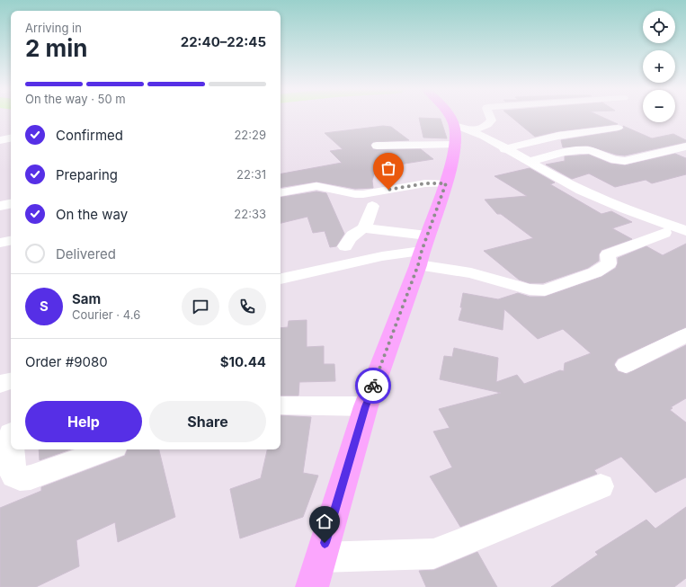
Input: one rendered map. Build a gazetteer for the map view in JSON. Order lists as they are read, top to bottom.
{
  "page": {
    "map_buttons": ["+", "−"],
    "heading": ["2 min", "Arriving in", "22:40–22:45"],
    "panel": [
      "Sam",
      "Courier · 4.6",
      "Order #9080",
      "$10.44"
    ],
    "bar": "On the way · 50 m",
    "list": [
      ["Confirmed", "22:29"],
      ["Preparing", "22:31"],
      ["On the way", "22:33"],
      "Delivered"
    ],
    "round": "S",
    "buttons": ["Help", "Share"]
  }
}
